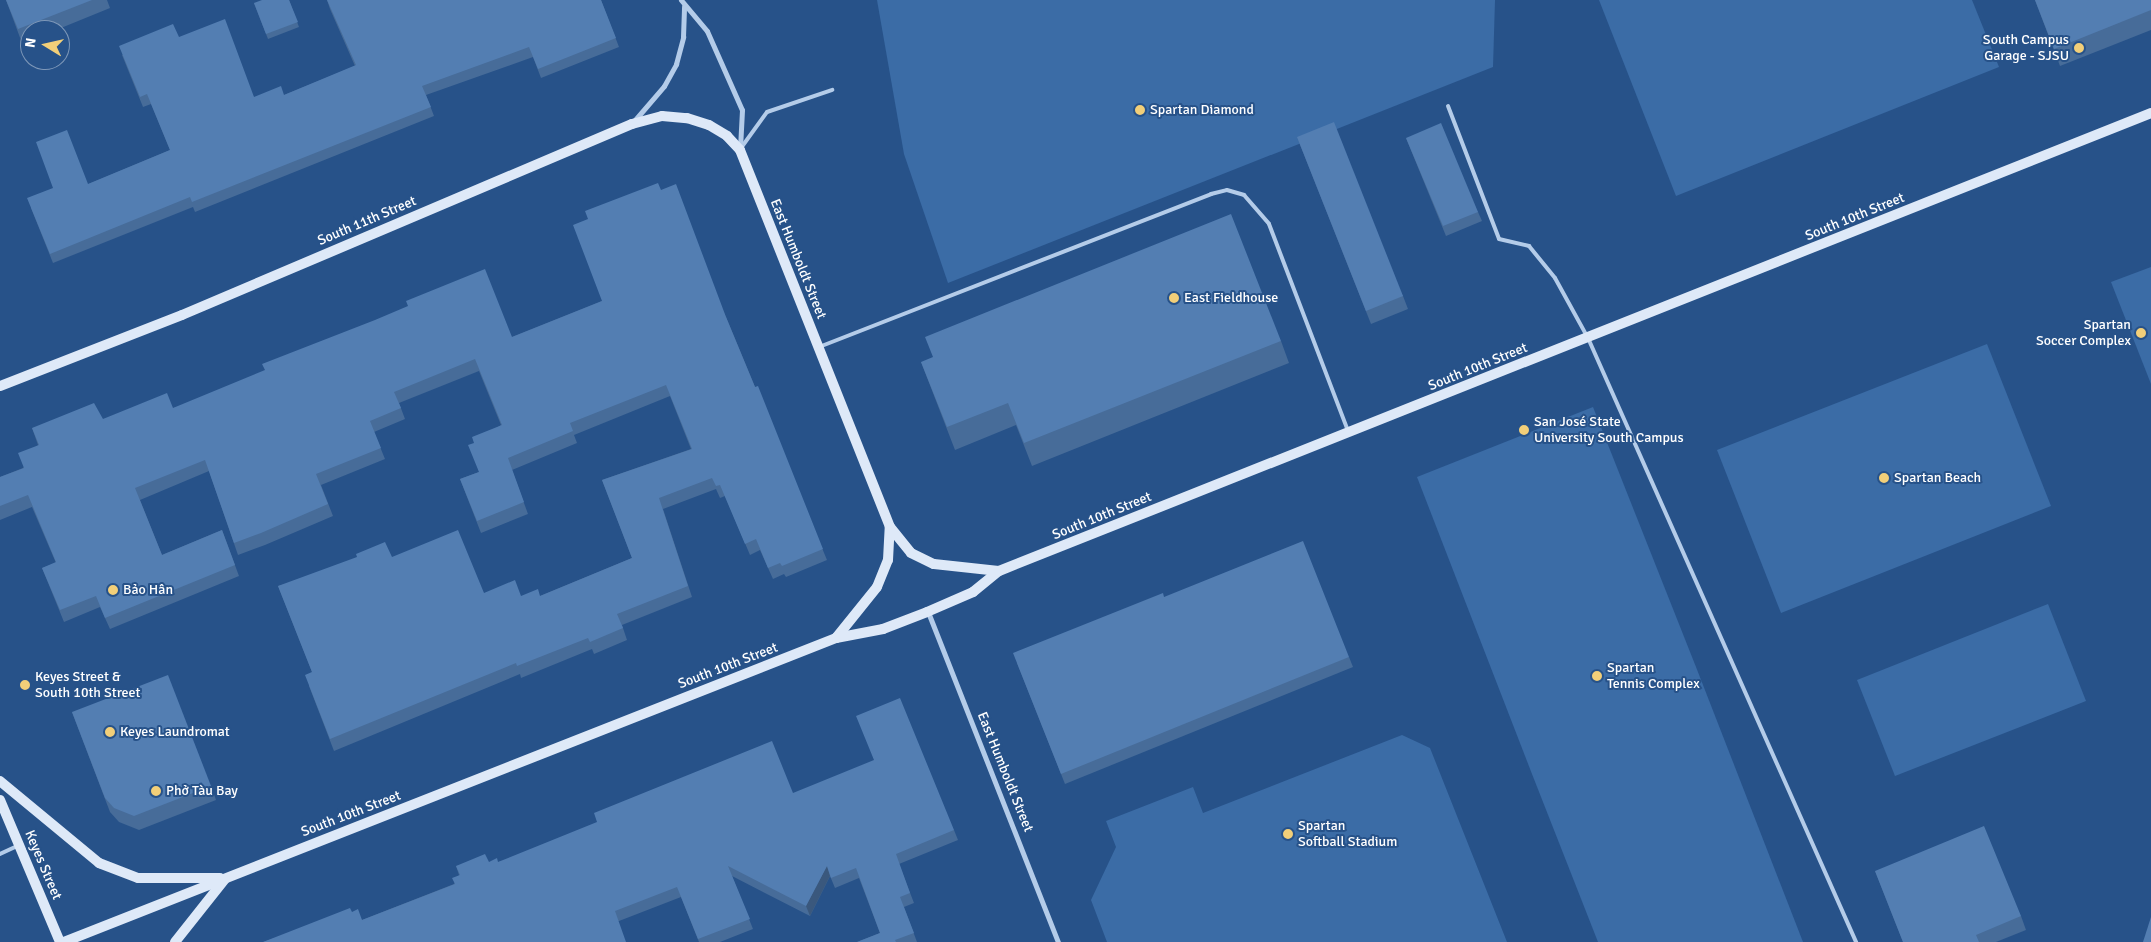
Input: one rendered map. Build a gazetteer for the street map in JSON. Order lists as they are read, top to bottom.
{
  "streets": {
    "main road": [
      "South 10th Street",
      "South 11th Street",
      "East Humboldt Street",
      "Keyes Street"
    ]
  },
  "crossings": [
    ["South 10th Street", "East Humboldt Street"],
    ["South 11th Street", "East Humboldt Street"]
  ],
  "places": [
    "South Campus Garage - SJSU",
    "Spartan Diamond",
    "East Fieldhouse",
    "Spartan Soccer Complex",
    "San José State University South Campus",
    "Spartan Beach",
    "Bảo Hân",
    "Spartan Tennis Complex",
    "Keyes Street & South 10th Street",
    "Keyes Laundromat",
    "Phở Tàu Bay",
    "Spartan Softball Stadium"
  ],
  "north": "left"
}
